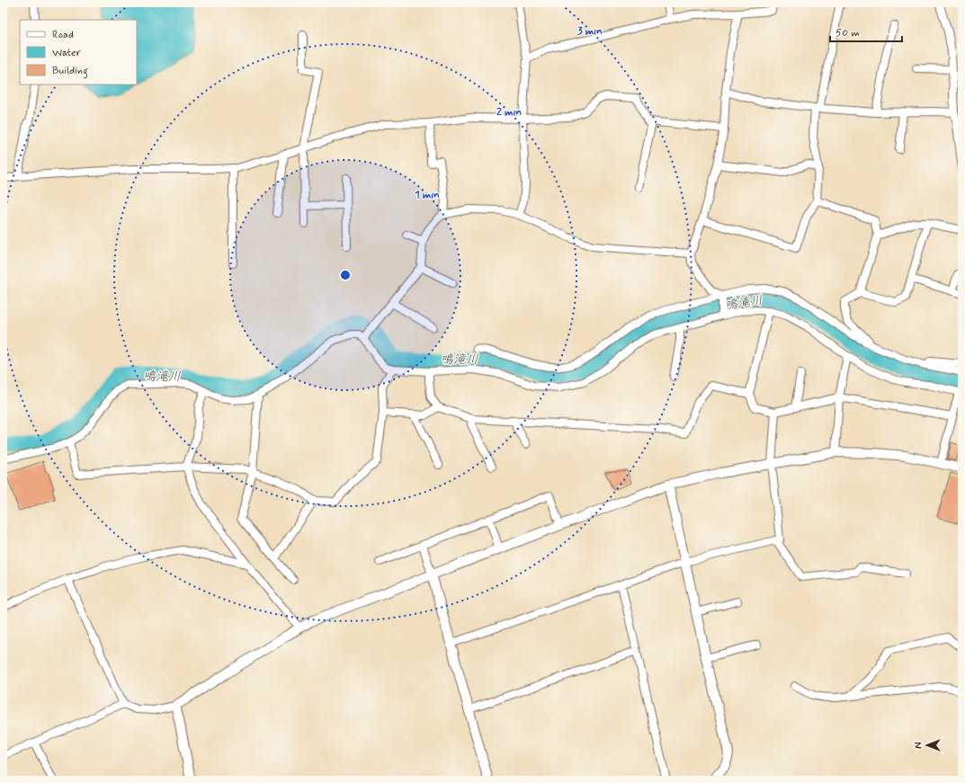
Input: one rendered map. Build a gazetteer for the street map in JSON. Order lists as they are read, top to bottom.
{
  "water": ["鳴滝川"],
  "legend": ["Road", "Water", "Building"],
  "scale_bar": "50 m",
  "north": "left",
  "rings": ["3 min", "2 min", "1 min"]
}
